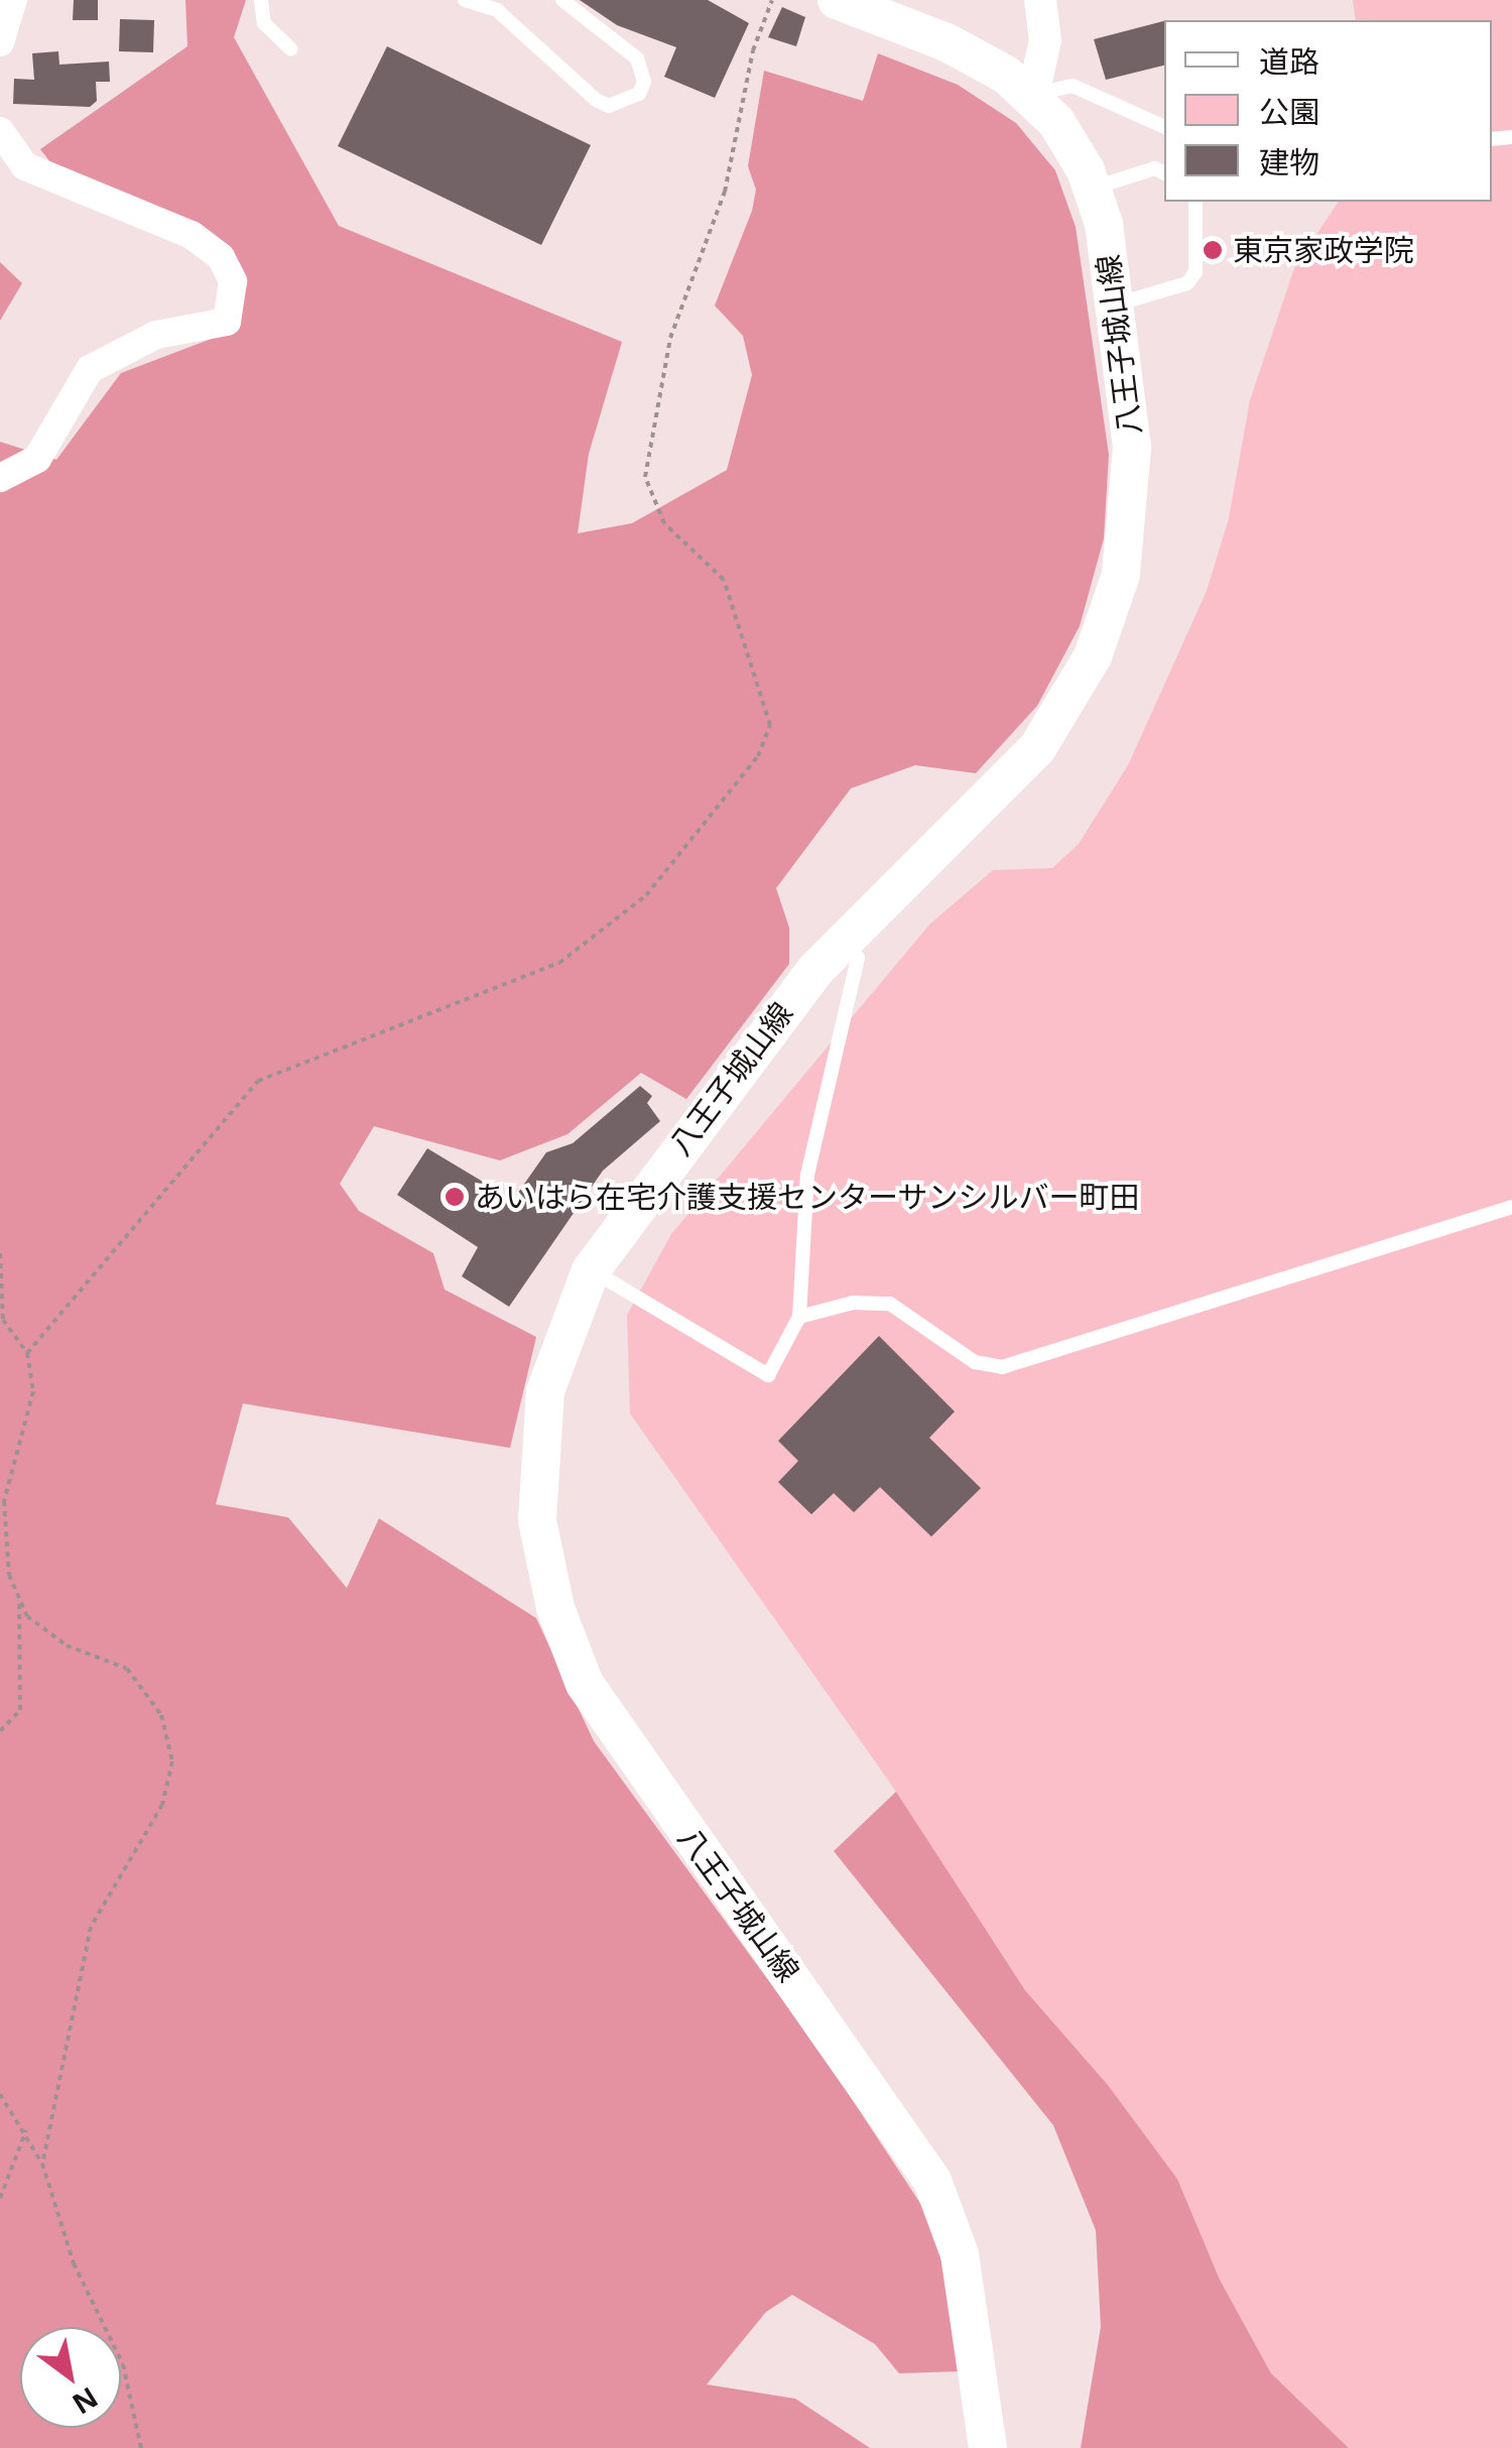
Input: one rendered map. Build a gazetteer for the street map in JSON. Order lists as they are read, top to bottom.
{
  "streets": {
    "main road": ["八王子城山線"]
  },
  "places": ["東京家政学院", "あいはら在宅介護支援センターサンシルバー町田"],
  "legend": ["道路", "公園", "建物"],
  "north": "bottom right"
}
